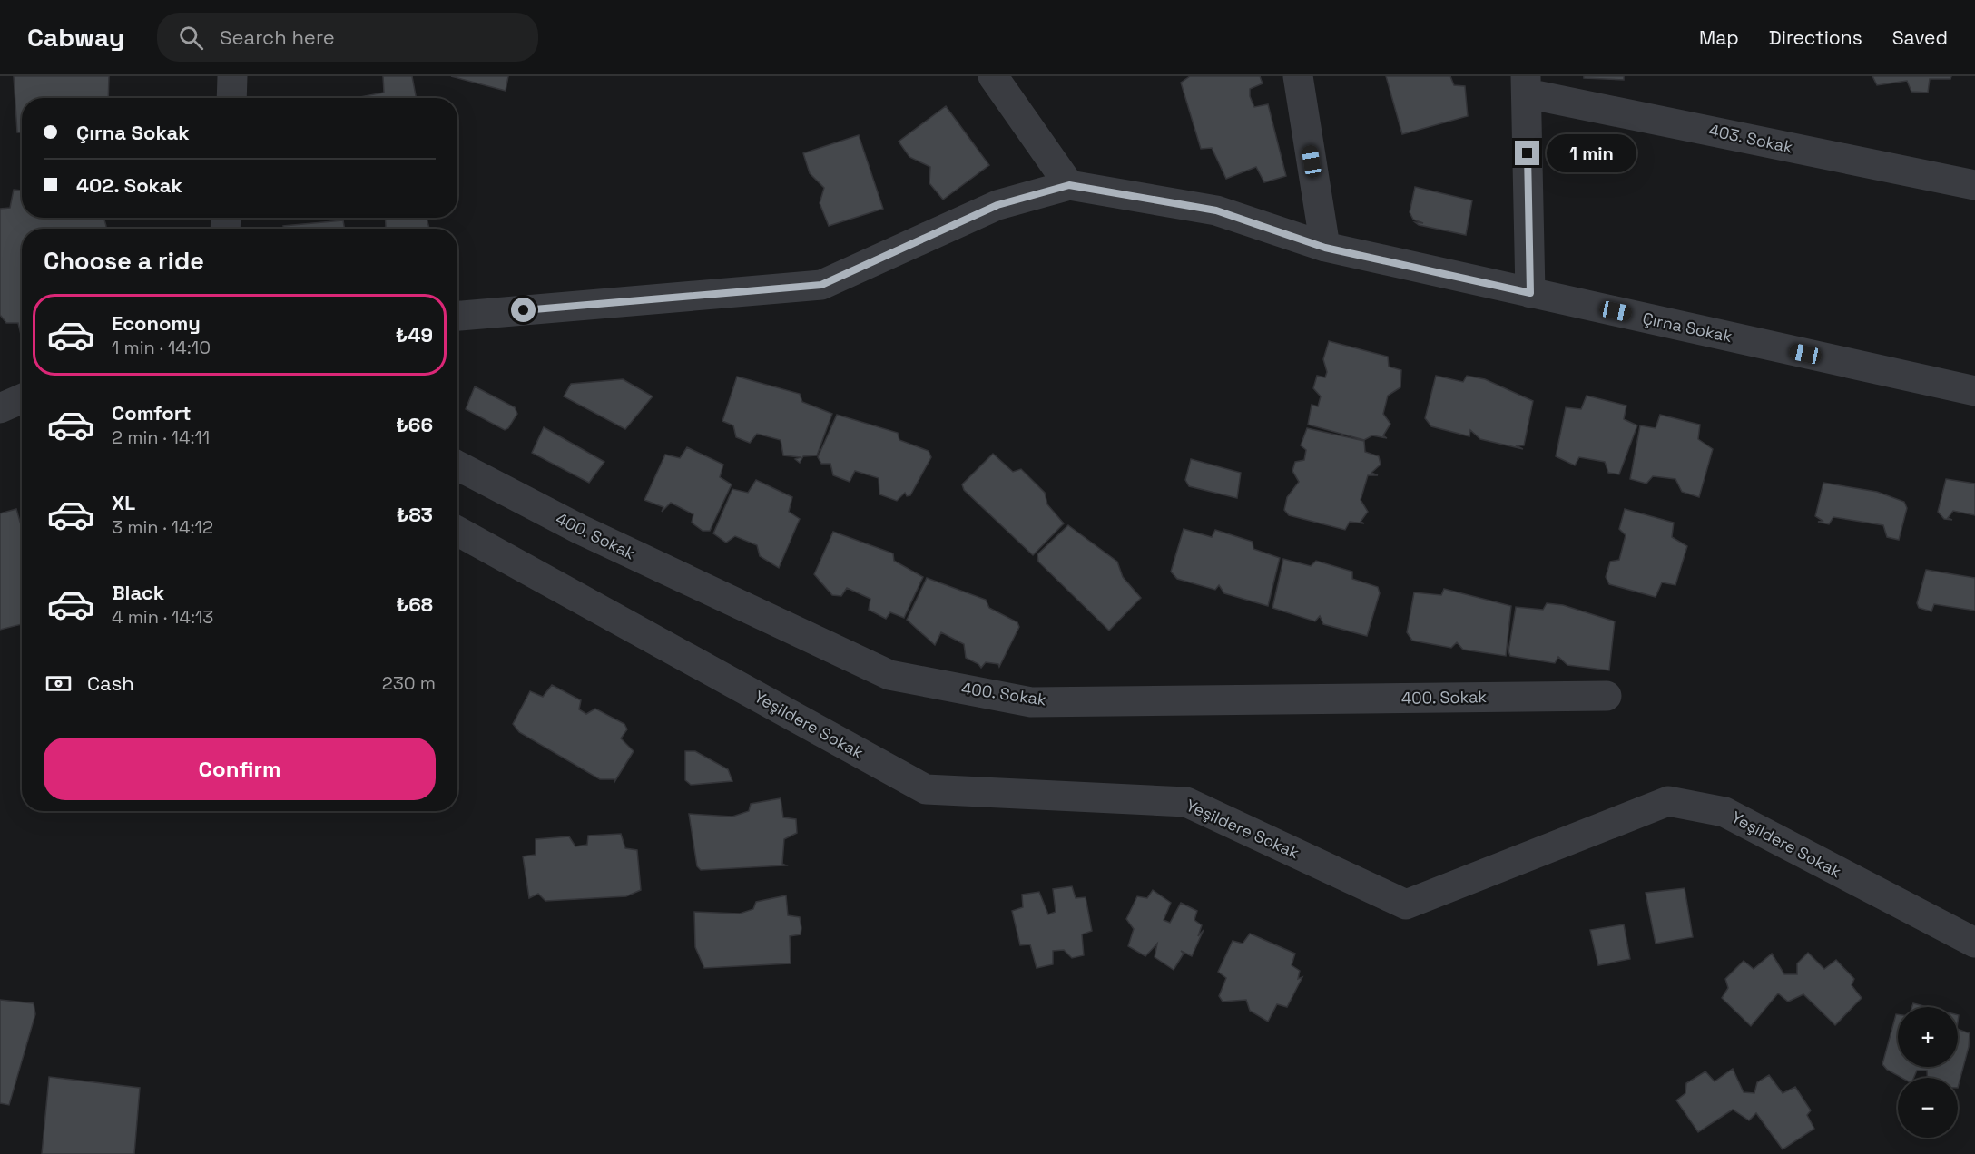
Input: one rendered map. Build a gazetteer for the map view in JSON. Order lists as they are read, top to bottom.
{
  "streets": {
    "street": [
      "403. Sokak",
      "Çırna Sokak",
      "400. Sokak",
      "Yeşildere Sokak"
    ]
  },
  "page": {
    "header": "Cabway",
    "search": "Search here",
    "nav": ["Map", "Directions", "Saved"],
    "banner": ["Çırna Sokak", "402. Sokak"],
    "bubble": "1 min",
    "heading": "Choose a ride",
    "list": [
      {
        "name": "Economy",
        "note": "1 min · 14:10",
        "value": "₺49"
      },
      {
        "name": "Comfort",
        "note": "2 min · 14:11",
        "value": "₺66"
      },
      {
        "name": "XL",
        "note": "3 min · 14:12",
        "value": "₺83"
      },
      {
        "name": "Black",
        "note": "4 min · 14:13",
        "value": "₺68"
      }
    ],
    "pay": ["Cash", "230 m"],
    "buttons": "Confirm",
    "map_buttons": ["+", "−"]
  }
}
